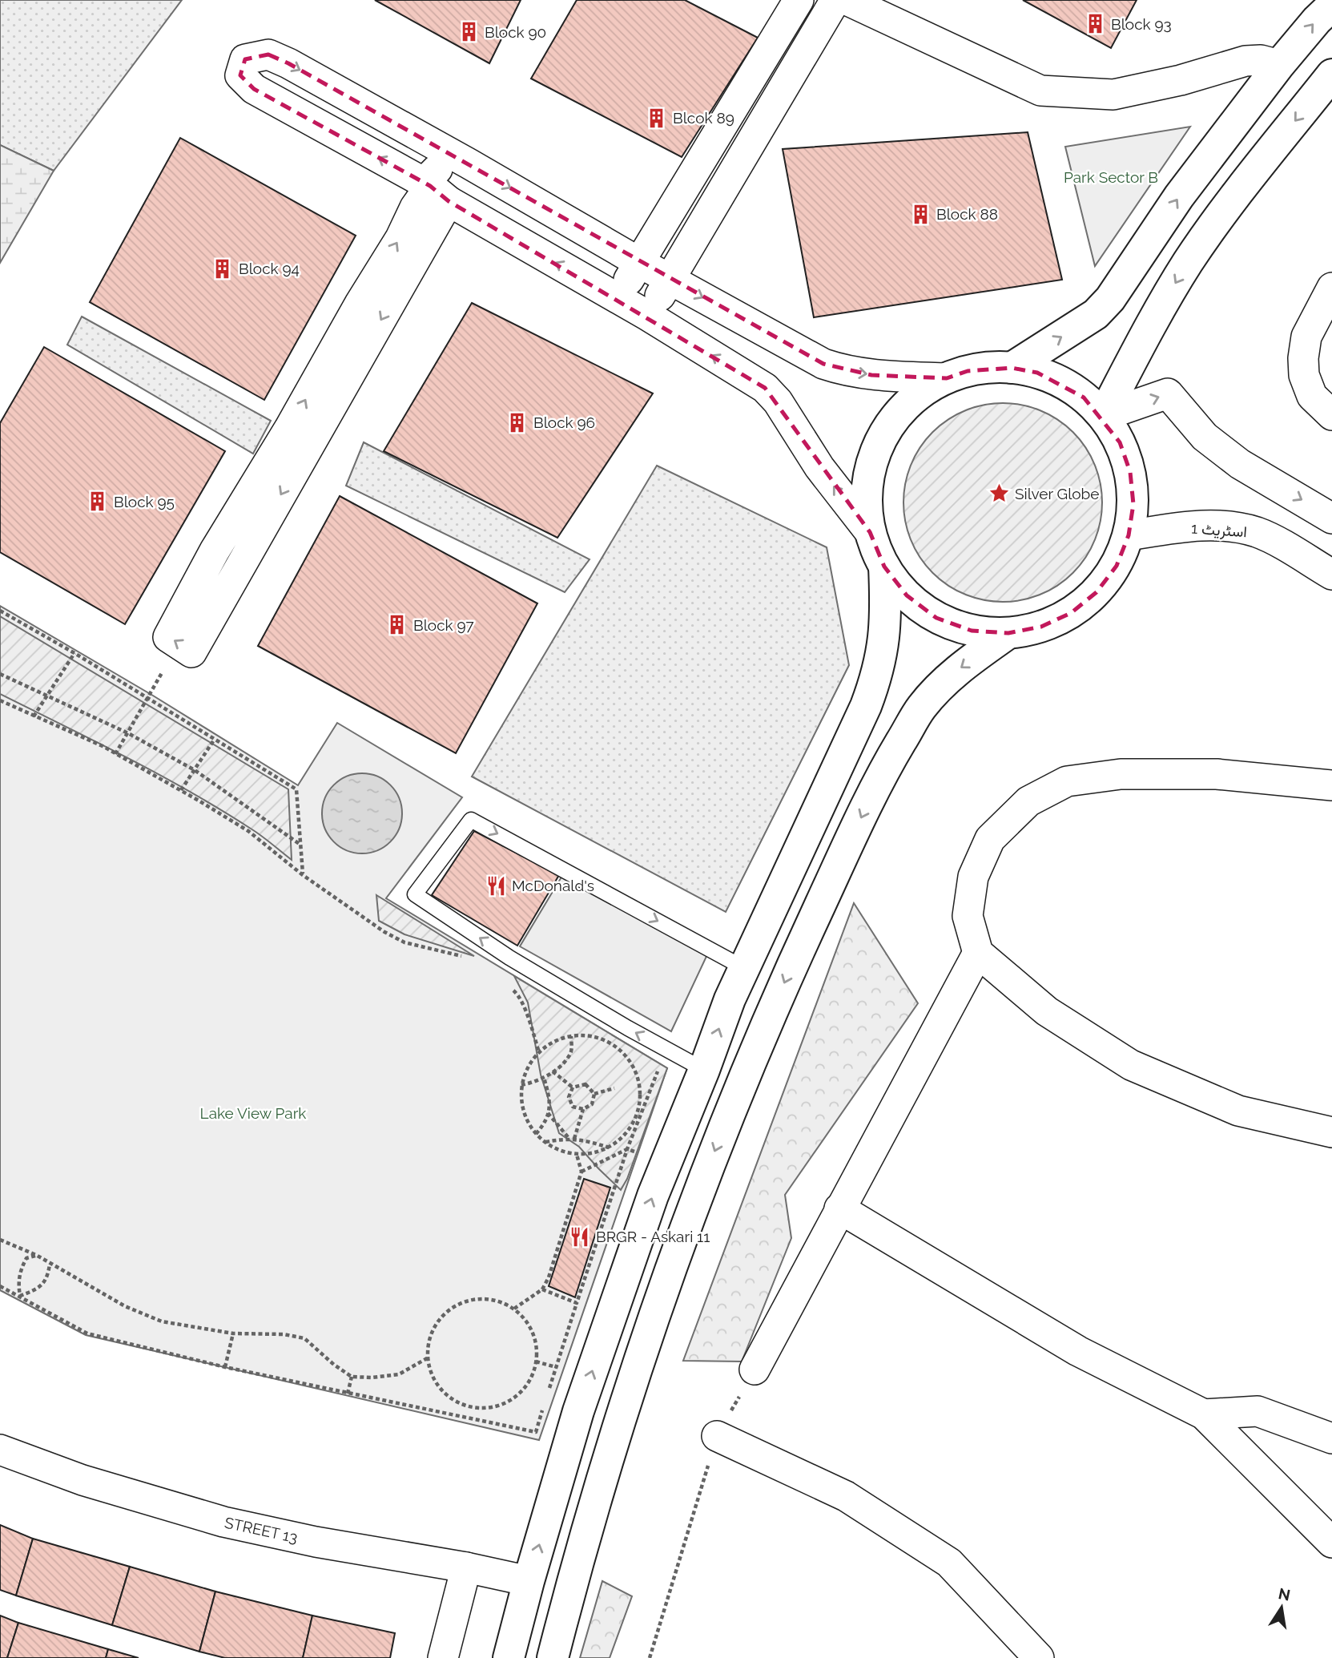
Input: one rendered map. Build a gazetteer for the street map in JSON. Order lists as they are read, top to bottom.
{
  "streets": {
    "street": ["اسٹریٹ 1", "STREET 13"]
  },
  "parks": ["Park Sector B", "Lake View Park"],
  "places": {
    "building": [
      "Block 93",
      "Block 90",
      "Blcok 89",
      "Block 88",
      "Block 94",
      "Block 96",
      "Block 95",
      "Block 97"
    ],
    "place": ["Silver Globe"],
    "restaurant": ["McDonald's", "BRGR - Askari 11"]
  },
  "north": "top"
}
